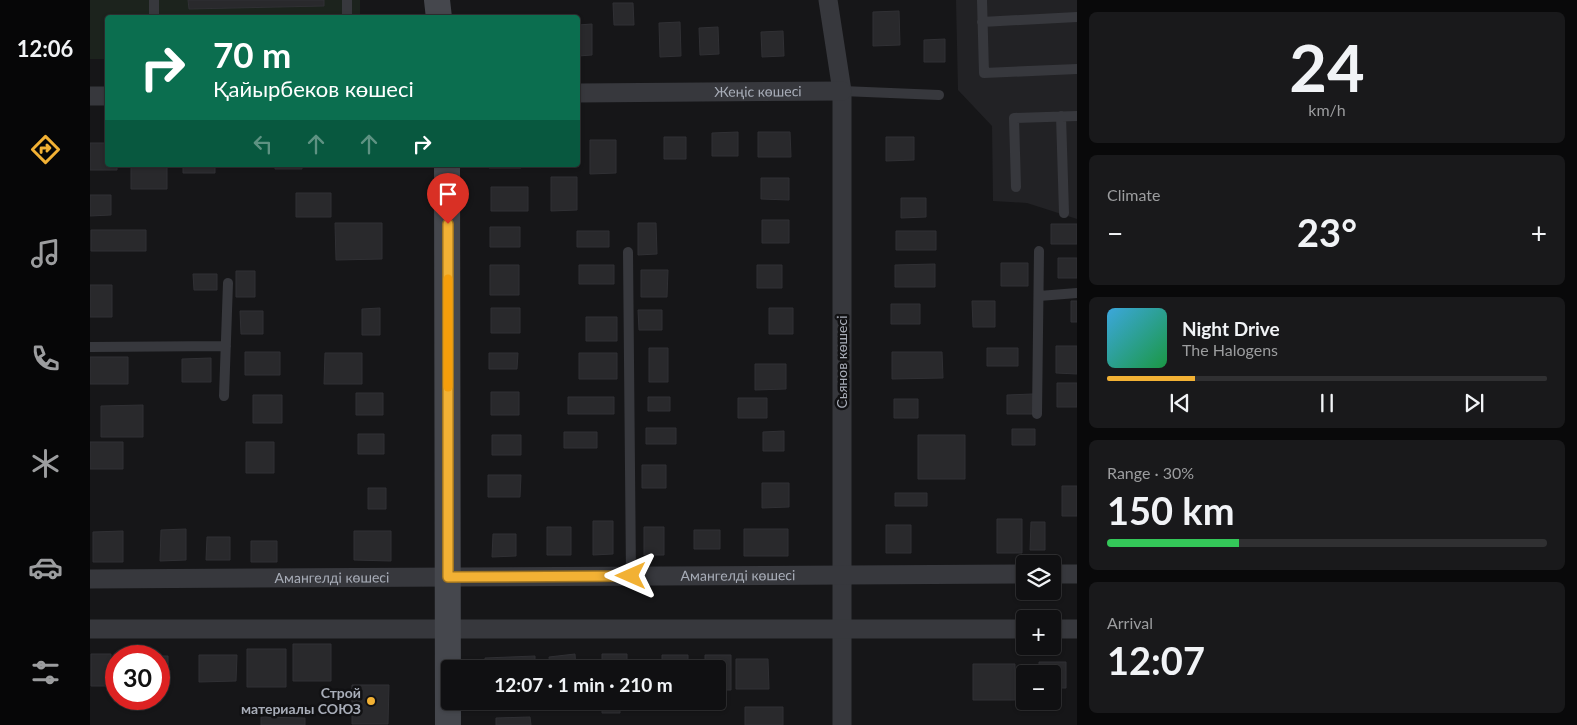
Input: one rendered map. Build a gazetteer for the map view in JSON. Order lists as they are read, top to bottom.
{
  "streets": {
    "street": ["Жеңіс көшесі", "Сьянов көшесі", "Амангелді көшесі"]
  },
  "crossings": [
    ["Жеңіс көшесі", "Сьянов көшесі"],
    ["Сьянов көшесі", "Амангелді көшесі"]
  ],
  "places": ["Строй материалы СОЮЗ"],
  "page": {
    "tabs": "12:06",
    "tile": [
      ["24", "km/h"],
      "Climate",
      ["Range · 30%", "150 km"],
      ["Arrival", "12:07"]
    ],
    "turn": ["70 m", "Қайырбеков көшесі"],
    "heat": ["−", "23°", "+"],
    "song": ["Night Drive", "The Halogens"],
    "map_buttons": ["+", "−"],
    "limit": "30",
    "trip": "12:07 · 1 min · 210 m"
  }
}
